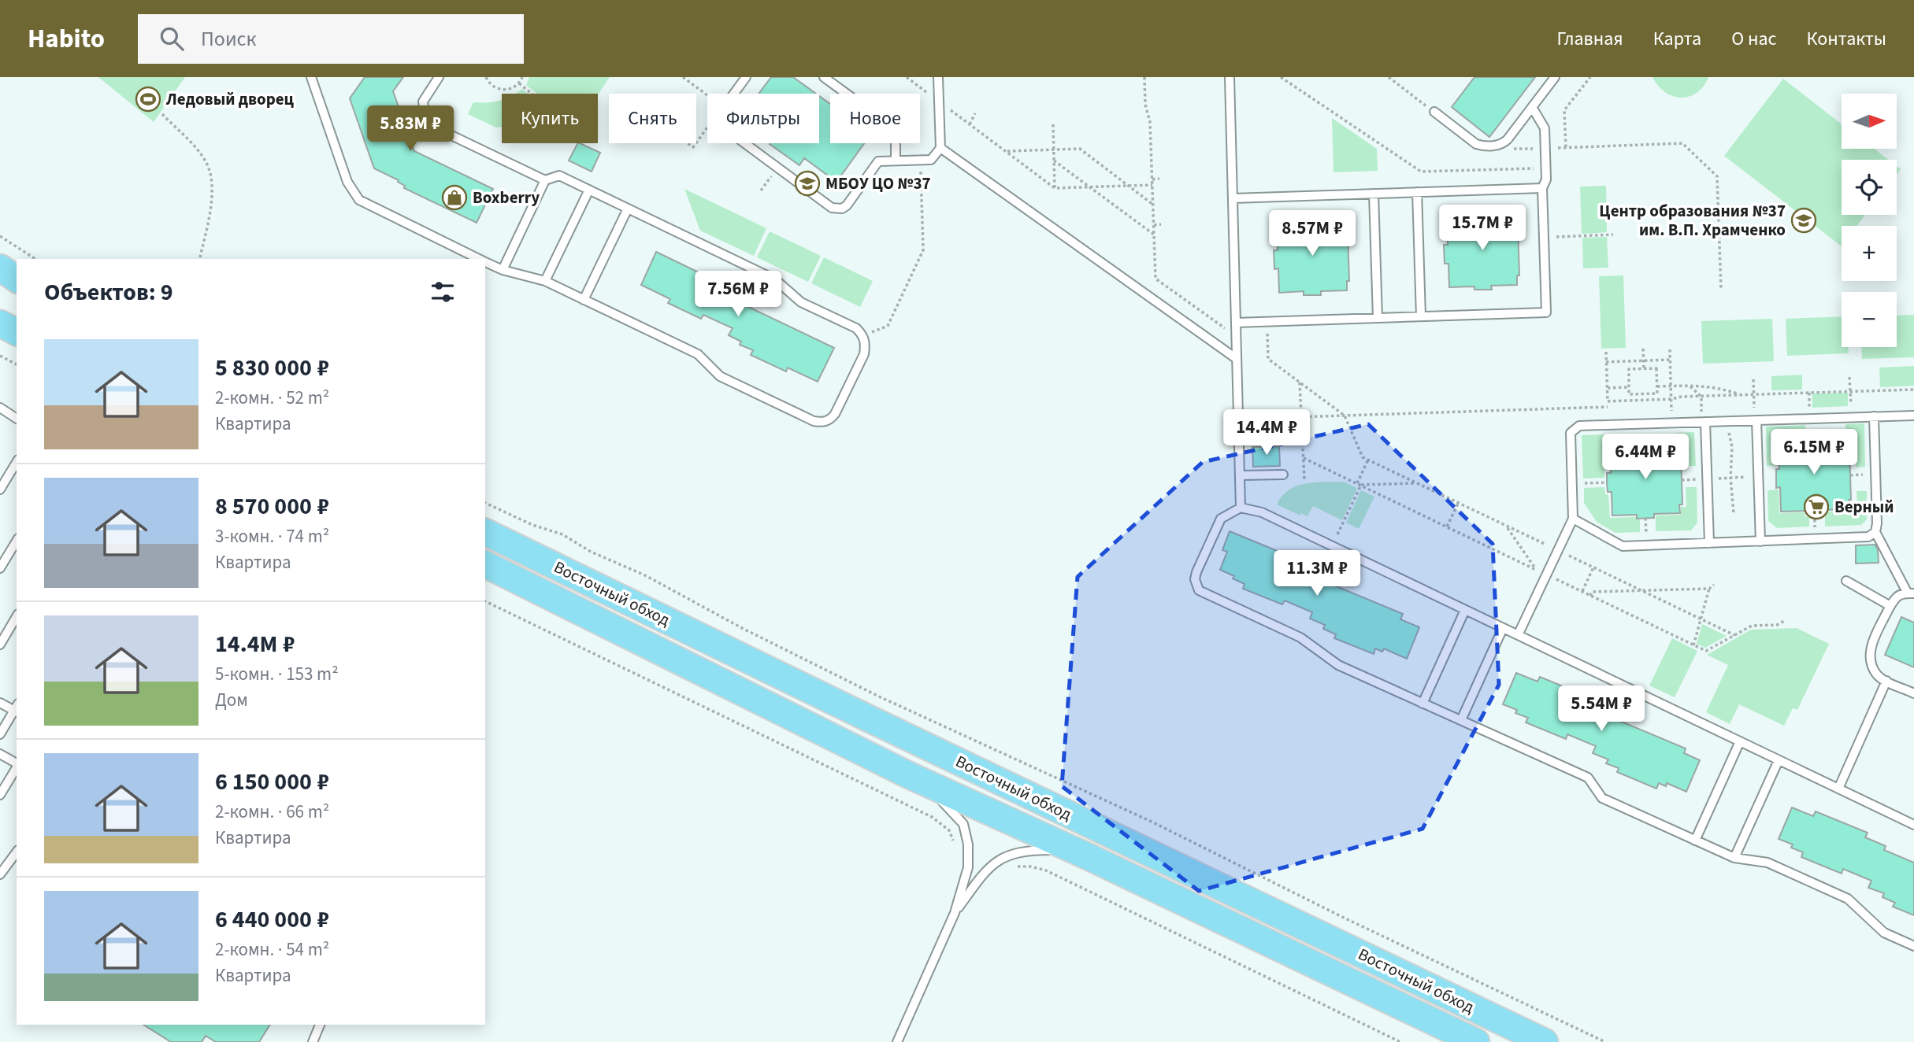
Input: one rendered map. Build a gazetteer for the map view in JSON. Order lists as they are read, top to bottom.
{
  "streets": {
    "main road": ["Восточный обход"]
  },
  "places": {
    "sports": ["Ледовый дворец"],
    "school or university": ["МБОУ ЦО №37", "Центр образования №37 им. В.П. Храмченко"],
    "shop": ["Boxberry"],
    "supermarket": ["Верный"]
  },
  "north": "right",
  "page": {
    "header": "Habito",
    "search": "Поиск",
    "nav": [
      "Главная",
      "Карта",
      "О нас",
      "Контакты"
    ],
    "map_buttons": ["+", "−"],
    "chip": [
      "Купить",
      "Снять",
      "Фильтры",
      "Новое"
    ],
    "price": [
      "5.83M ₽",
      "15.7M ₽",
      "8.57M ₽",
      "7.56M ₽",
      "14.4M ₽",
      "6.15M ₽",
      "6.44M ₽",
      "11.3M ₽",
      "5.54M ₽"
    ],
    "heading": "Объектов: 9",
    "list": [
      {
        "name": "5 830 000 ₽",
        "note": "2-комн. · 52 m² · Квартира"
      },
      {
        "name": "8 570 000 ₽",
        "note": "3-комн. · 74 m² · Квартира"
      },
      {
        "name": "14.4M ₽",
        "note": "5-комн. · 153 m² · Дом"
      },
      {
        "name": "6 150 000 ₽",
        "note": "2-комн. · 66 m² · Квартира"
      },
      {
        "name": "6 440 000 ₽",
        "note": "2-комн. · 54 m² · Квартира"
      }
    ]
  }
}
